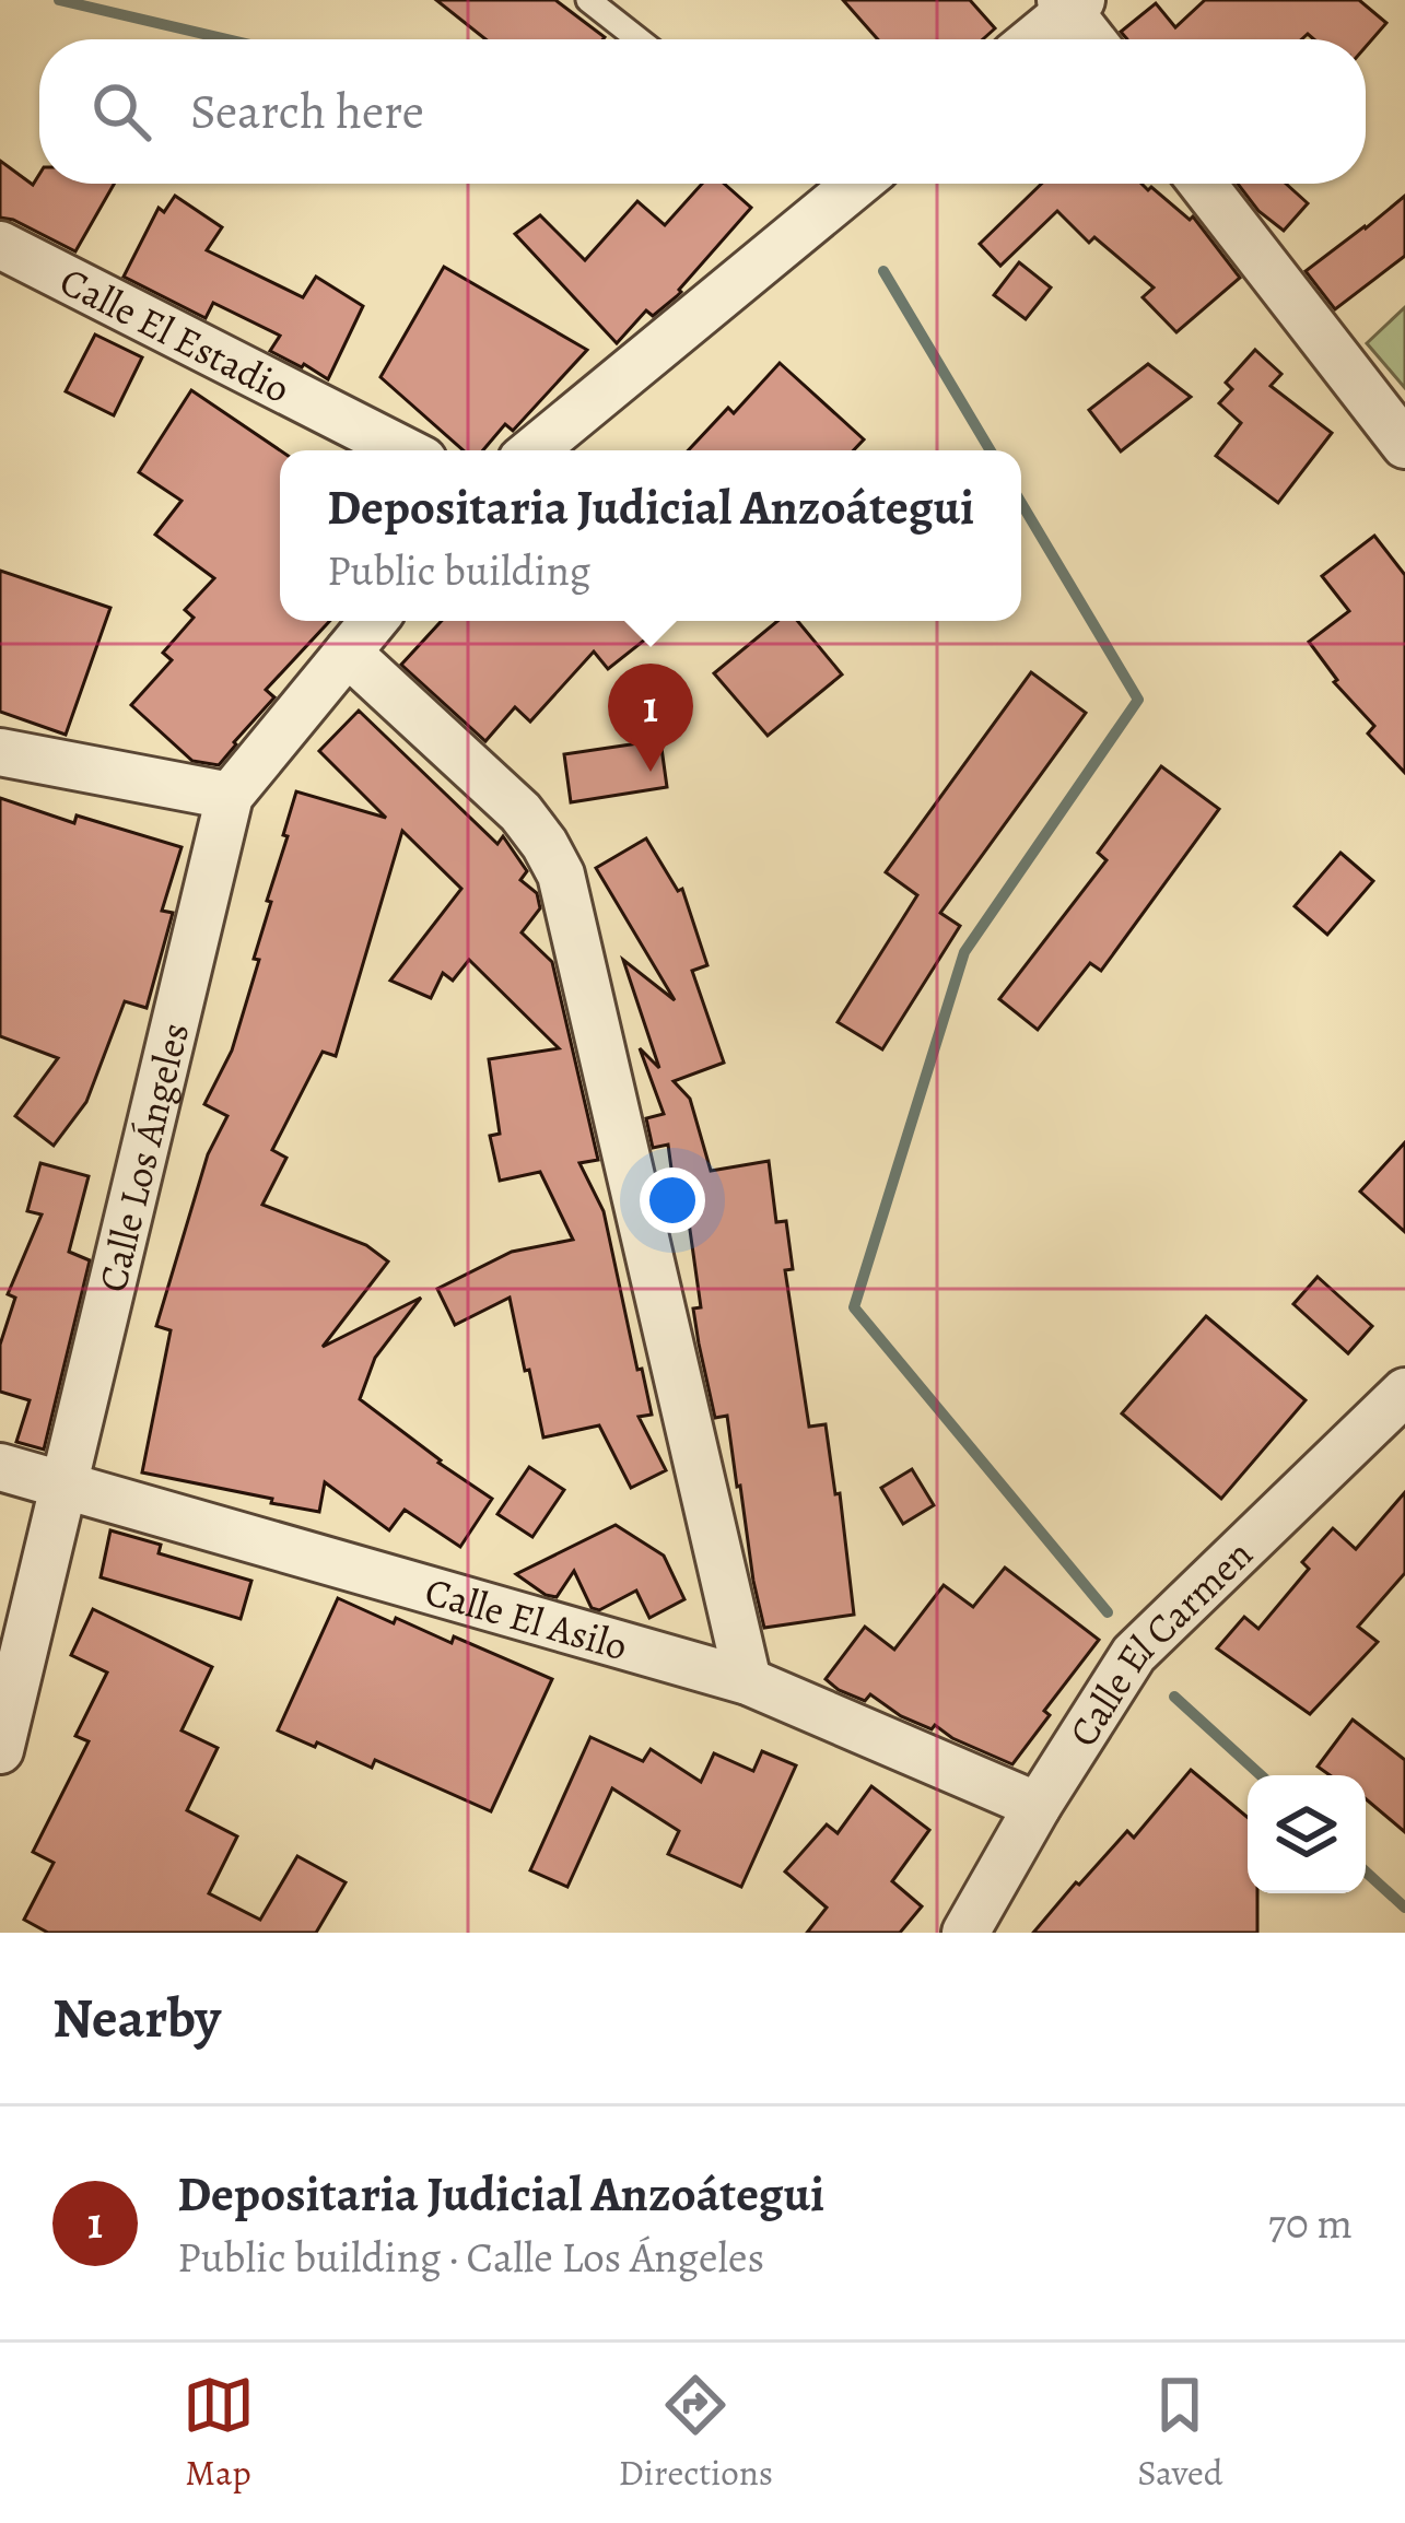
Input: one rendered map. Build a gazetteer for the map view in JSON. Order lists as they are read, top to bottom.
{
  "streets": {
    "street": [
      "Calle El Estadio",
      "Calle Los Ángeles",
      "Calle El Asilo",
      "Calle El Carmen"
    ]
  },
  "crossings": [
    ["Calle Los Ángeles", "Calle El Asilo"],
    ["Calle El Asilo", "Calle El Carmen"]
  ],
  "page": {
    "search": "Search here",
    "popup": ["Depositaria Judicial Anzoátegui", "Public building"],
    "pins": "1",
    "heading": "Nearby",
    "list": [
      {
        "mark": "1",
        "name": "Depositaria Judicial Anzoátegui",
        "note": "Public building · Calle Los Ángeles",
        "value": "70 m"
      }
    ],
    "nav": ["Map", "Directions", "Saved"]
  }
}
